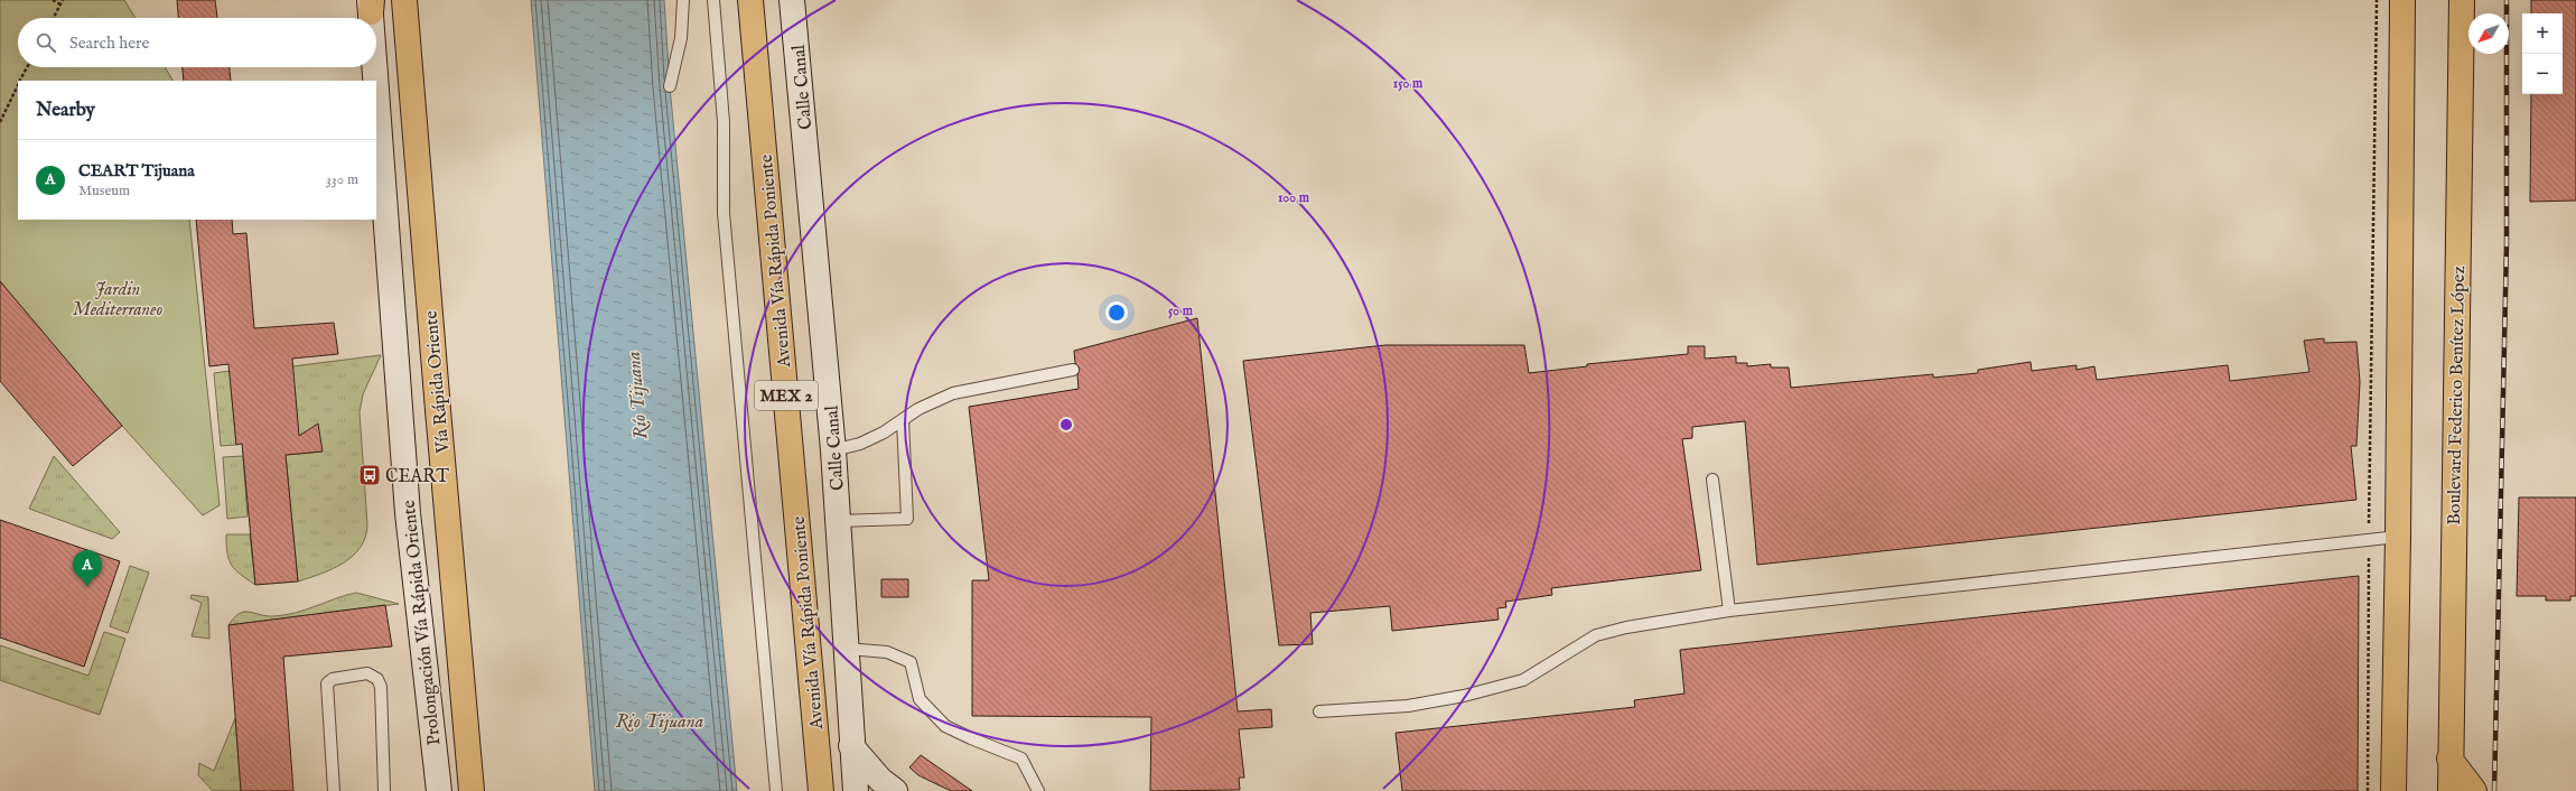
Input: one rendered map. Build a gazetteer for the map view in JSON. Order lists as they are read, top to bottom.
{
  "streets": {
    "main road": [
      "Calle Canal",
      "Avenida Vía Rápida Poniente",
      "Vía Rápida Oriente",
      "MEX 2",
      "Boulevard Federico Benítez López",
      "Prolongación Vía Rápida Oriente"
    ]
  },
  "water": ["Río Tijuana", "Rio Tijuana"],
  "parks": ["Jardin Mediterraneo"],
  "places": {
    "bus stop": ["CEART"]
  },
  "north": "bottom left",
  "page": {
    "map_buttons": ["+", "−"],
    "search": "Search here",
    "heading": "Nearby",
    "list": [
      {
        "mark": "A",
        "name": "CEART Tijuana",
        "note": "Museum",
        "value": "330 m"
      }
    ],
    "pins": "A"
  },
  "rings": ["150 m", "100 m", "50 m"]
}
